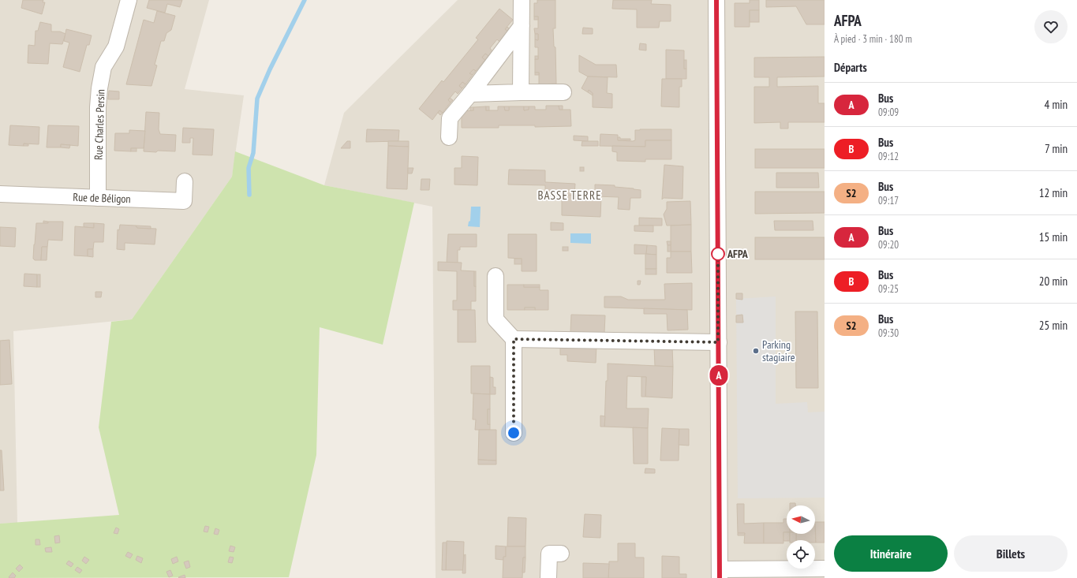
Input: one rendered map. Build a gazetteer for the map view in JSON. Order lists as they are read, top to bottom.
{
  "streets": {
    "street": ["Rue Charles Persin", "Rue de Béligon"]
  },
  "crossings": [
    ["Rue Charles Persin", "Rue de Béligon"]
  ],
  "districts": ["BASSE TERRE"],
  "places": ["AFPA", "Parking stagiaire"],
  "lines": ["bus line A"],
  "north": "left",
  "page": {
    "on_map": "A",
    "heading": [
      ["AFPA", "À pied · 3 min · 180 m"],
      "Départs"
    ],
    "list": [
      {
        "mark": "A",
        "name": "Bus",
        "note": "09:09",
        "value": "4 min"
      },
      {
        "mark": "B",
        "name": "Bus",
        "note": "09:12",
        "value": "7 min"
      },
      {
        "mark": "S2",
        "name": "Bus",
        "note": "09:17",
        "value": "12 min"
      },
      {
        "mark": "A",
        "name": "Bus",
        "note": "09:20",
        "value": "15 min"
      },
      {
        "mark": "B",
        "name": "Bus",
        "note": "09:25",
        "value": "20 min"
      },
      {
        "mark": "S2",
        "name": "Bus",
        "note": "09:30",
        "value": "25 min"
      }
    ],
    "buttons": ["Itinéraire", "Billets"]
  }
}
